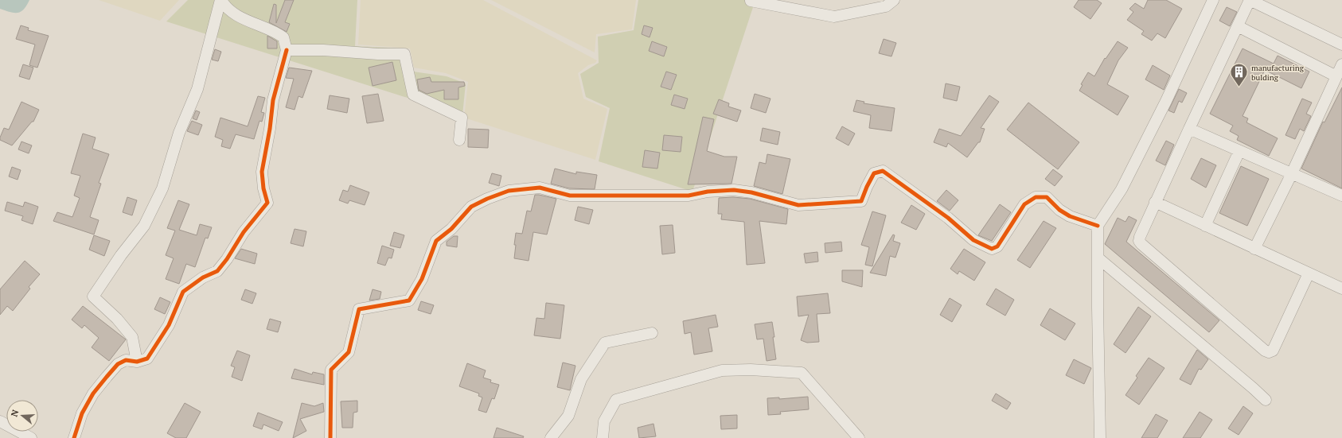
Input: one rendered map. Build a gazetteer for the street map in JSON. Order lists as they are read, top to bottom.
{
  "places": {
    "building": ["manufacturing bulding"]
  },
  "north": "left"
}
